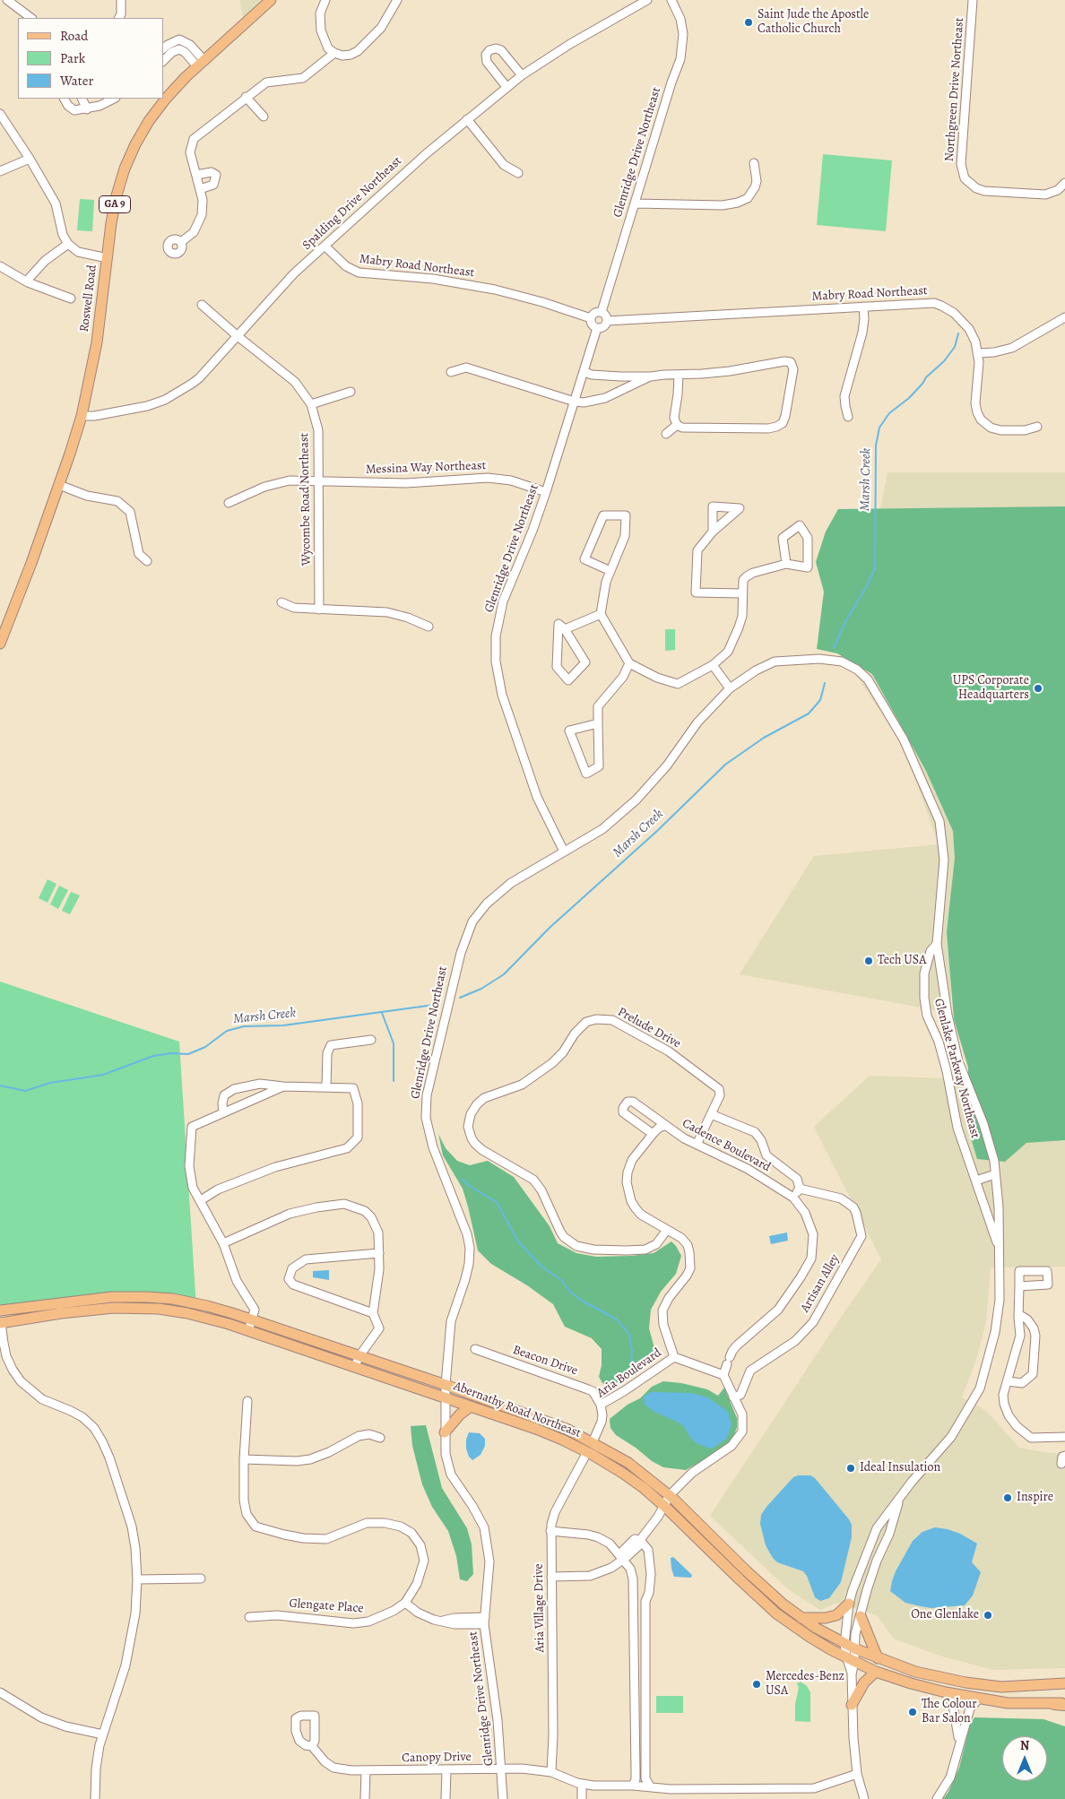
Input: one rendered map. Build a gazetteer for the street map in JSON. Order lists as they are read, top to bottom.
{
  "streets": {
    "main road": ["GA 9", "Roswell Road", "Abernathy Road Northeast"],
    "street": [
      "Northgreen Drive Northeast",
      "Glenridge Drive Northeast",
      "Spalding Drive Northeast",
      "Mabry Road Northeast",
      "Messina Way Northeast",
      "Wycombe Road Northeast",
      "Prelude Drive",
      "Glenlake Parkway Northeast",
      "Cadence Boulevard",
      "Artisan Alley",
      "Beacon Drive",
      "Aria Boulevard",
      "Glengate Place",
      "Aria Village Drive",
      "Canopy Drive"
    ]
  },
  "crossings": [
    ["Glenridge Drive Northeast", "Mabry Road Northeast"],
    ["Glenridge Drive Northeast", "Messina Way Northeast"],
    ["Glenridge Drive Northeast", "Glenlake Parkway Northeast"],
    ["Glenridge Drive Northeast", "Abernathy Road Northeast"],
    ["Glenridge Drive Northeast", "Canopy Drive"],
    ["Spalding Drive Northeast", "Mabry Road Northeast"],
    ["Spalding Drive Northeast", "Roswell Road"],
    ["Spalding Drive Northeast", "Wycombe Road Northeast"],
    ["Messina Way Northeast", "Wycombe Road Northeast"],
    ["Glenlake Parkway Northeast", "Abernathy Road Northeast"],
    ["Cadence Boulevard", "Aria Boulevard"],
    ["Beacon Drive", "Aria Boulevard"],
    ["Aria Boulevard", "Abernathy Road Northeast"],
    ["Abernathy Road Northeast", "Aria Village Drive"],
    ["Aria Village Drive", "Canopy Drive"]
  ],
  "water": ["Marsh Creek"],
  "places": [
    "Saint Jude the Apostle Catholic Church",
    "UPS Corporate Headquarters",
    "Tech USA",
    "Ideal Insulation",
    "Inspire",
    "One Glenlake",
    "Mercedes-Benz USA",
    "The Colour Bar Salon"
  ],
  "legend": ["Road", "Park", "Water"],
  "north": "top"
}
